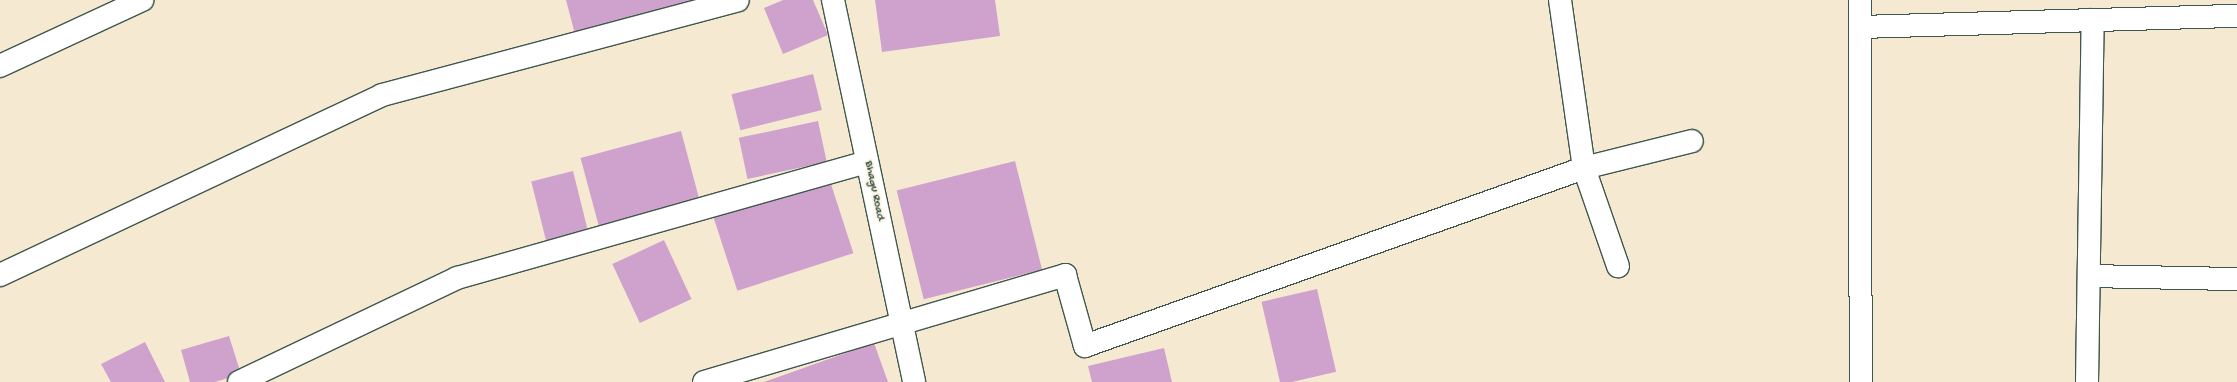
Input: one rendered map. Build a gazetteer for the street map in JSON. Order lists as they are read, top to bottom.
{
  "streets": {
    "street": ["Bhagu Road"]
  }
}
